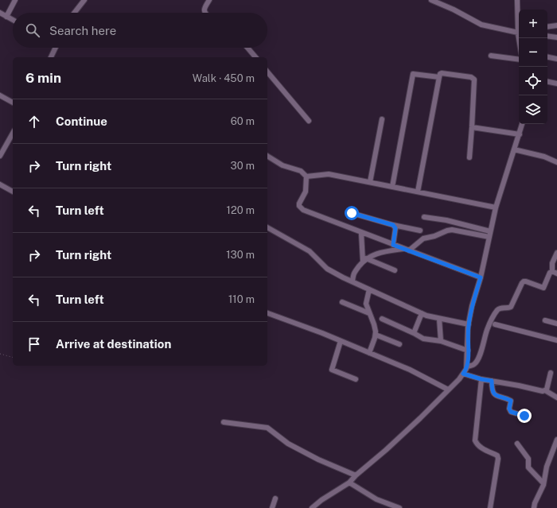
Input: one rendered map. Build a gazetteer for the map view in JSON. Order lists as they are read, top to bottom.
{
  "page": {
    "map_buttons": ["+", "−"],
    "search": "Search here",
    "heading": ["6 min", "Walk · 450 m"],
    "list": [
      ["Continue", "60 m"],
      ["Turn right", "30 m"],
      ["Turn left", "120 m"],
      ["Turn right", "130 m"],
      ["Turn left", "110 m"],
      "Arrive at destination"
    ]
  }
}
